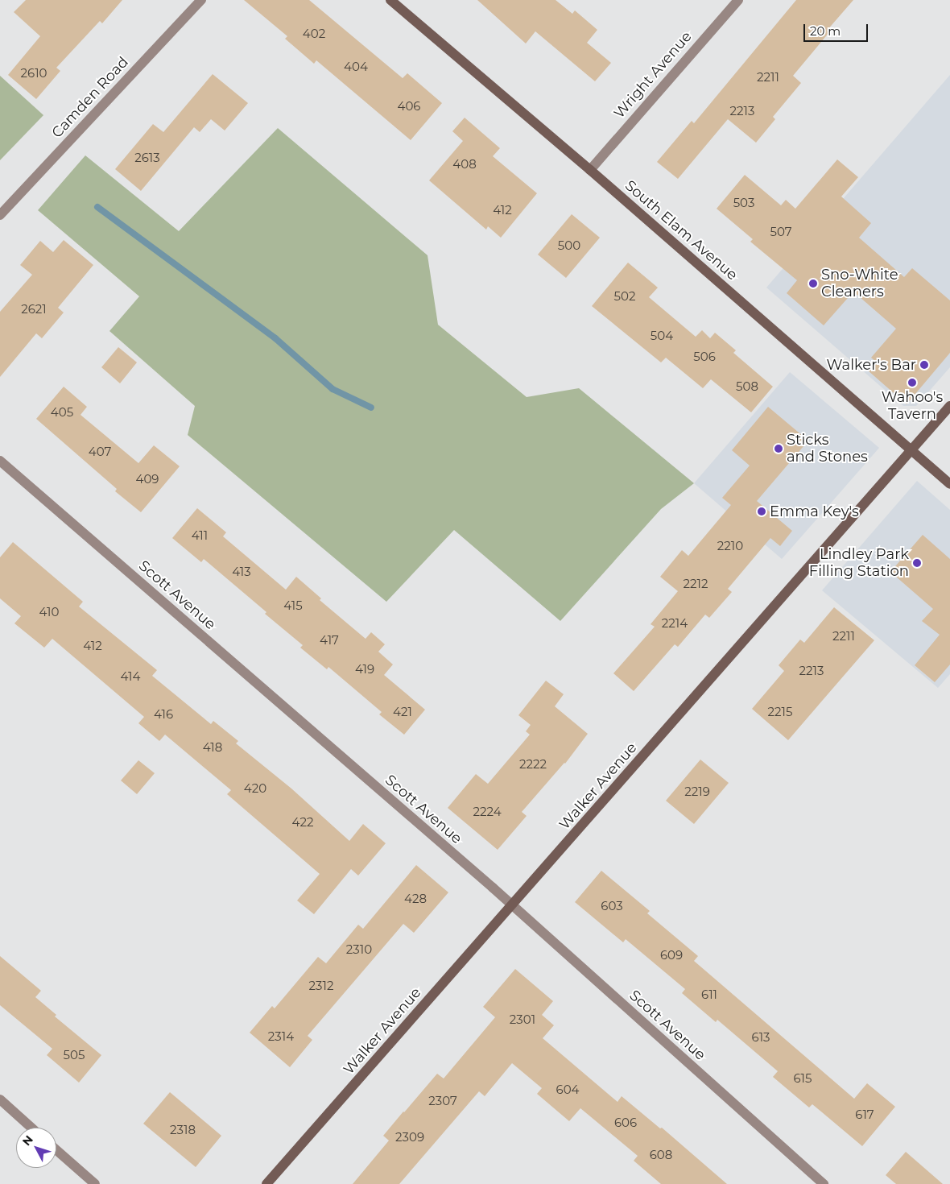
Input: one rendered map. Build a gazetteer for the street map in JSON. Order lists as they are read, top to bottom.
{
  "streets": {
    "street": [
      "Wright Avenue",
      "Camden Road",
      "South Elam Avenue",
      "Scott Avenue",
      "Walker Avenue"
    ]
  },
  "crossings": [
    ["Wright Avenue", "South Elam Avenue"],
    ["South Elam Avenue", "Walker Avenue"],
    ["Scott Avenue", "Walker Avenue"]
  ],
  "places": [
    "Sno-White Cleaners",
    "Walker's Bar",
    "Wahoo's Tavern",
    "Sticks and Stones",
    "Emma Key's",
    "Lindley Park Filling Station"
  ],
  "house_numbers": [
    "402",
    "404",
    "2610",
    "2211",
    "406",
    "2213",
    "2613",
    "408",
    "503",
    "412",
    "507",
    "500",
    "502",
    "2621",
    "504",
    "506",
    "508",
    "405",
    "407",
    "409",
    "411",
    "2210",
    "413",
    "2212",
    "415",
    "410",
    "2214",
    "2211",
    "417",
    "412",
    "419",
    "2213",
    "414",
    "421",
    "2215",
    "416",
    "418",
    "2222",
    "420",
    "2219",
    "2224",
    "422",
    "428",
    "603",
    "2310",
    "609",
    "2312",
    "611",
    "2301",
    "2314",
    "613",
    "505",
    "615",
    "604",
    "2307",
    "617",
    "606",
    "2318",
    "2309",
    "608"
  ],
  "scale_bar": "20 m",
  "north": "top left"
}
